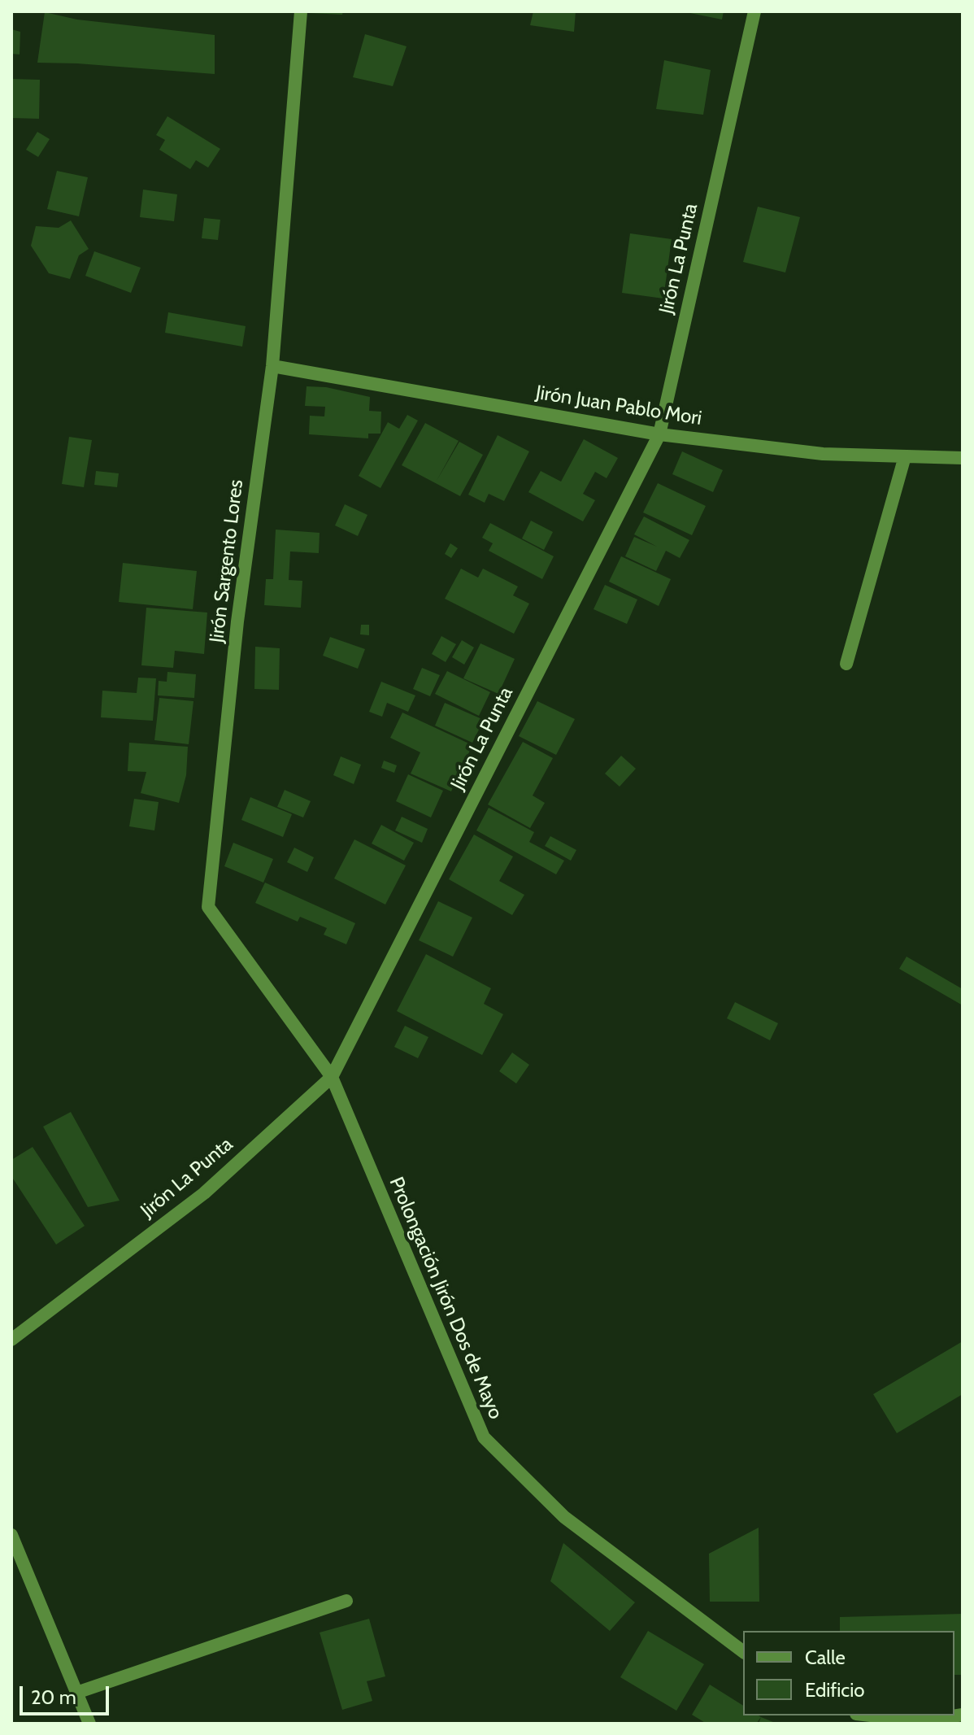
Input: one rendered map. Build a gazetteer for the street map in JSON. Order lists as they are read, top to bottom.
{
  "streets": {
    "street": [
      "Jirón La Punta",
      "Jirón Juan Pablo Mori",
      "Jirón Sargento Lores",
      "Prolongación Jirón Dos de Mayo"
    ]
  },
  "crossings": [
    ["Jirón La Punta", "Jirón Juan Pablo Mori"],
    ["Jirón La Punta", "Jirón Sargento Lores"],
    ["Jirón La Punta", "Prolongación Jirón Dos de Mayo"],
    ["Jirón Juan Pablo Mori", "Jirón Sargento Lores"],
    ["Jirón Sargento Lores", "Prolongación Jirón Dos de Mayo"]
  ],
  "legend": ["Calle", "Edificio"],
  "scale_bar": "20 m"
}
